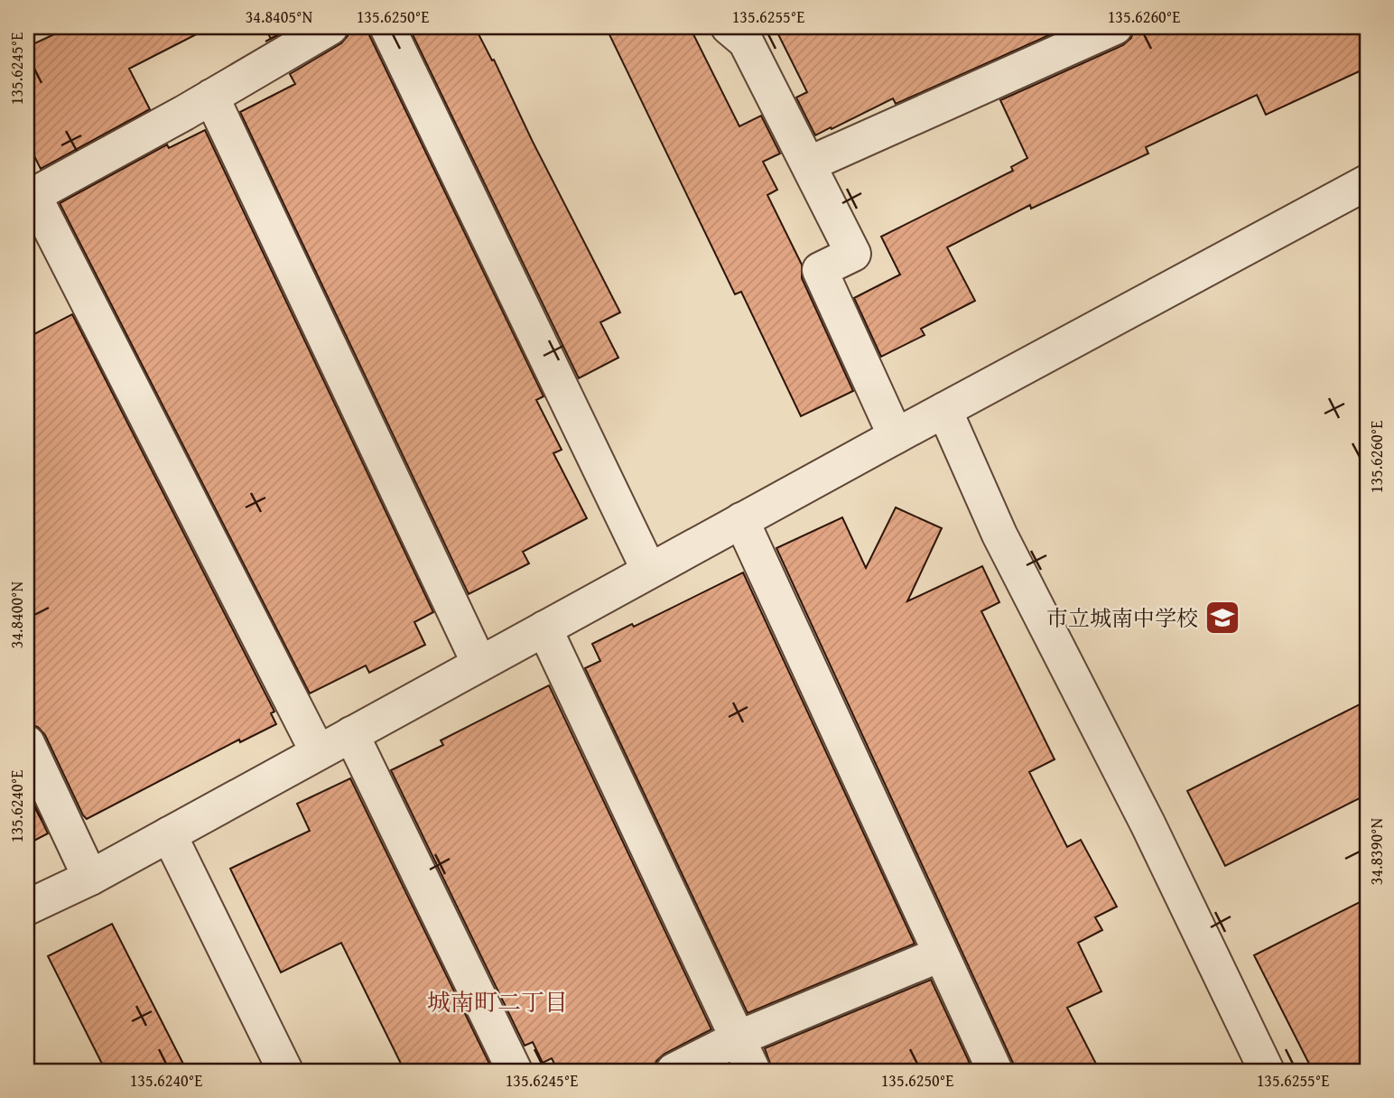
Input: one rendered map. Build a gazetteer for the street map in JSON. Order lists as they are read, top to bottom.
{
  "districts": ["城南町二丁目"],
  "places": {
    "school or university": ["市立城南中学校"]
  },
  "coordinates": [
    "34.8405°N",
    "135.6250°E",
    "135.6255°E",
    "135.6260°E",
    "135.6245°E",
    "34.8400°N",
    "135.6240°E",
    "34.8390°N"
  ]
}
